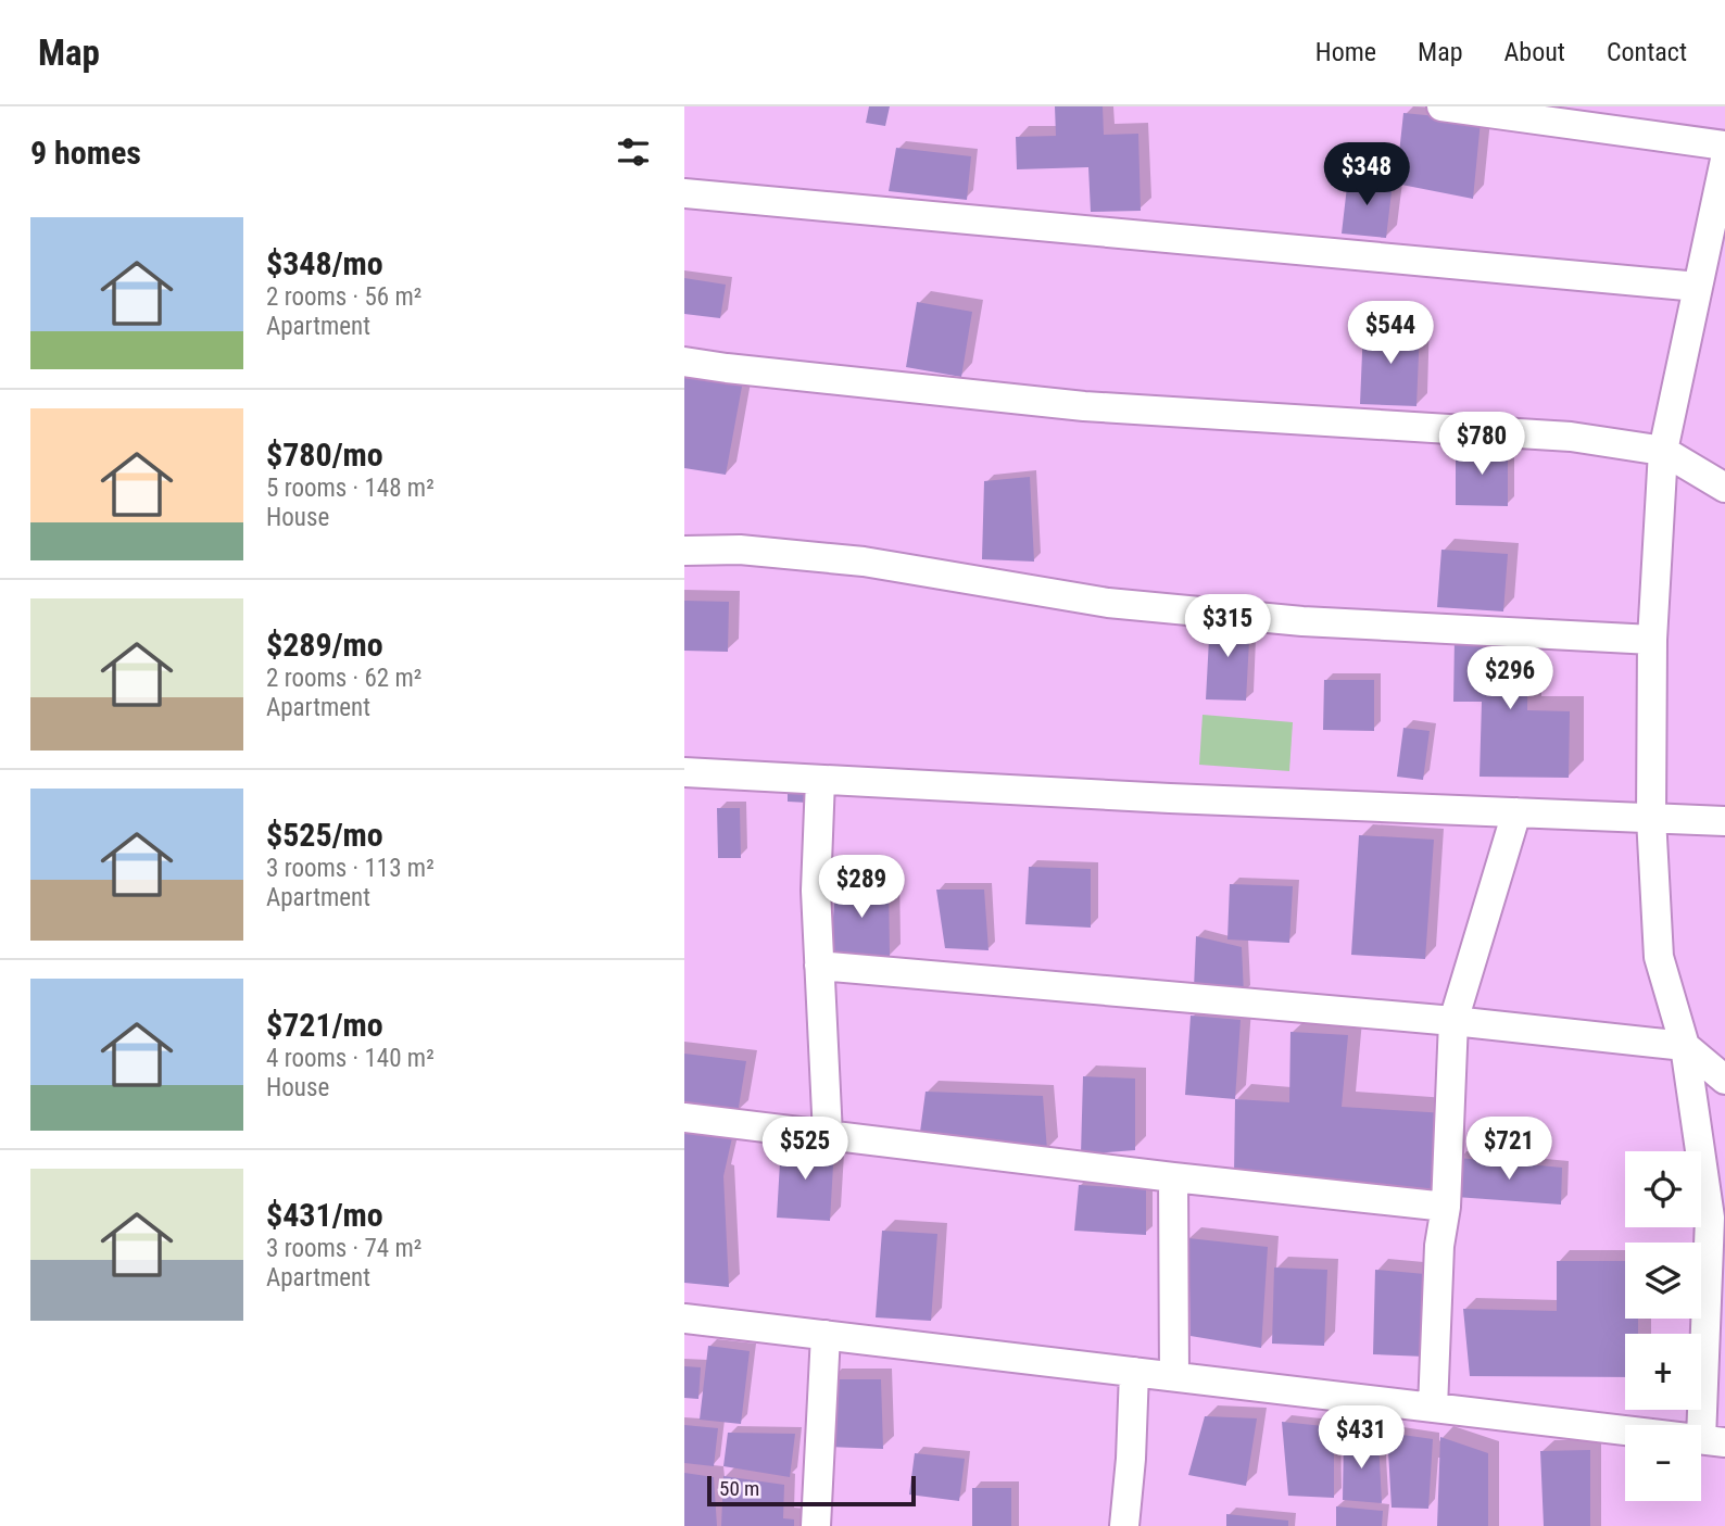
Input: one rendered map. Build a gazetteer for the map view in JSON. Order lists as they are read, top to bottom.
{
  "scale_bar": "50 m",
  "page": {
    "header": "Map",
    "nav": [
      "Home",
      "Map",
      "About",
      "Contact"
    ],
    "heading": "9 homes",
    "price": [
      "$348",
      "$544",
      "$780",
      "$315",
      "$296",
      "$289",
      "$525",
      "$721",
      "$431"
    ],
    "list": [
      {
        "name": "$348/mo",
        "note": "2 rooms · 56 m² · Apartment"
      },
      {
        "name": "$780/mo",
        "note": "5 rooms · 148 m² · House"
      },
      {
        "name": "$289/mo",
        "note": "2 rooms · 62 m² · Apartment"
      },
      {
        "name": "$525/mo",
        "note": "3 rooms · 113 m² · Apartment"
      },
      {
        "name": "$721/mo",
        "note": "4 rooms · 140 m² · House"
      },
      {
        "name": "$431/mo",
        "note": "3 rooms · 74 m² · Apartment"
      }
    ],
    "map_buttons": ["+", "−"],
    "scale": "50 m"
  }
}
